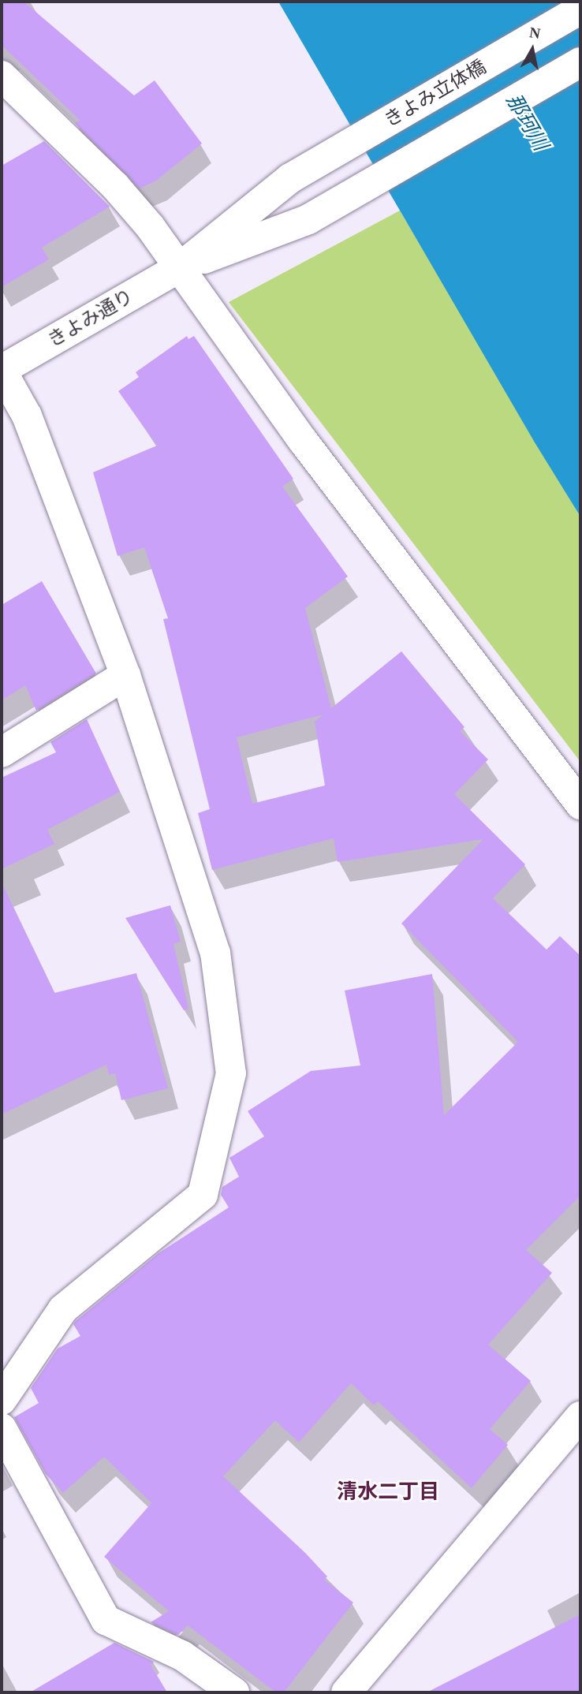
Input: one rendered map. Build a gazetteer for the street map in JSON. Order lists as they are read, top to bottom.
{
  "streets": {
    "street": ["きよみ立体橋", "きよみ通り"]
  },
  "crossings": [
    ["きよみ立体橋", "きよみ通り"]
  ],
  "districts": ["清水二丁目"],
  "water": ["那珂川"],
  "north": "top"
}
